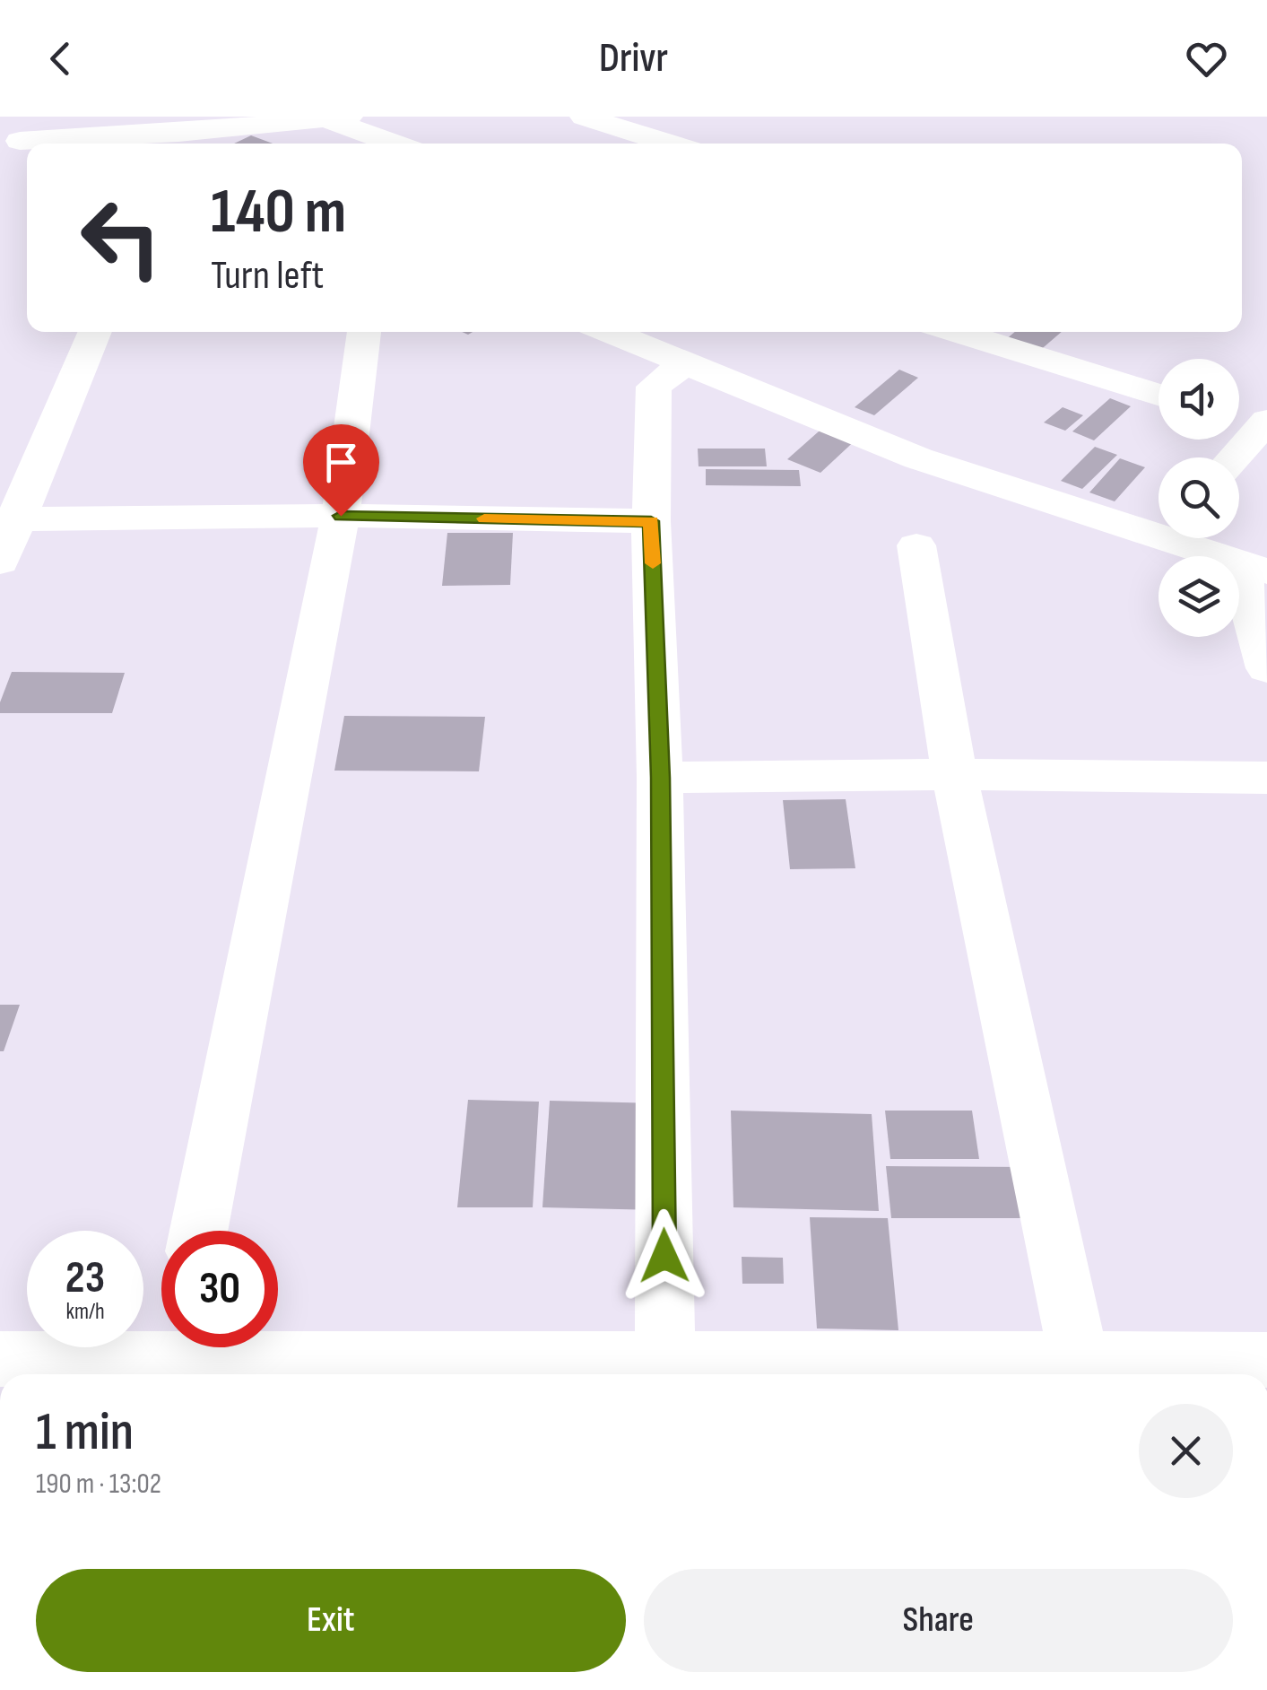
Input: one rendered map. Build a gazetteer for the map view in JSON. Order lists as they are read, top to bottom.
{
  "page": {
    "header": "Drivr",
    "turn": ["140 m", "Turn left"],
    "speed": "23 km/h",
    "limit": "30",
    "heading": ["1 min", "190 m · 13:02"],
    "buttons": ["Exit", "Share"]
  }
}
